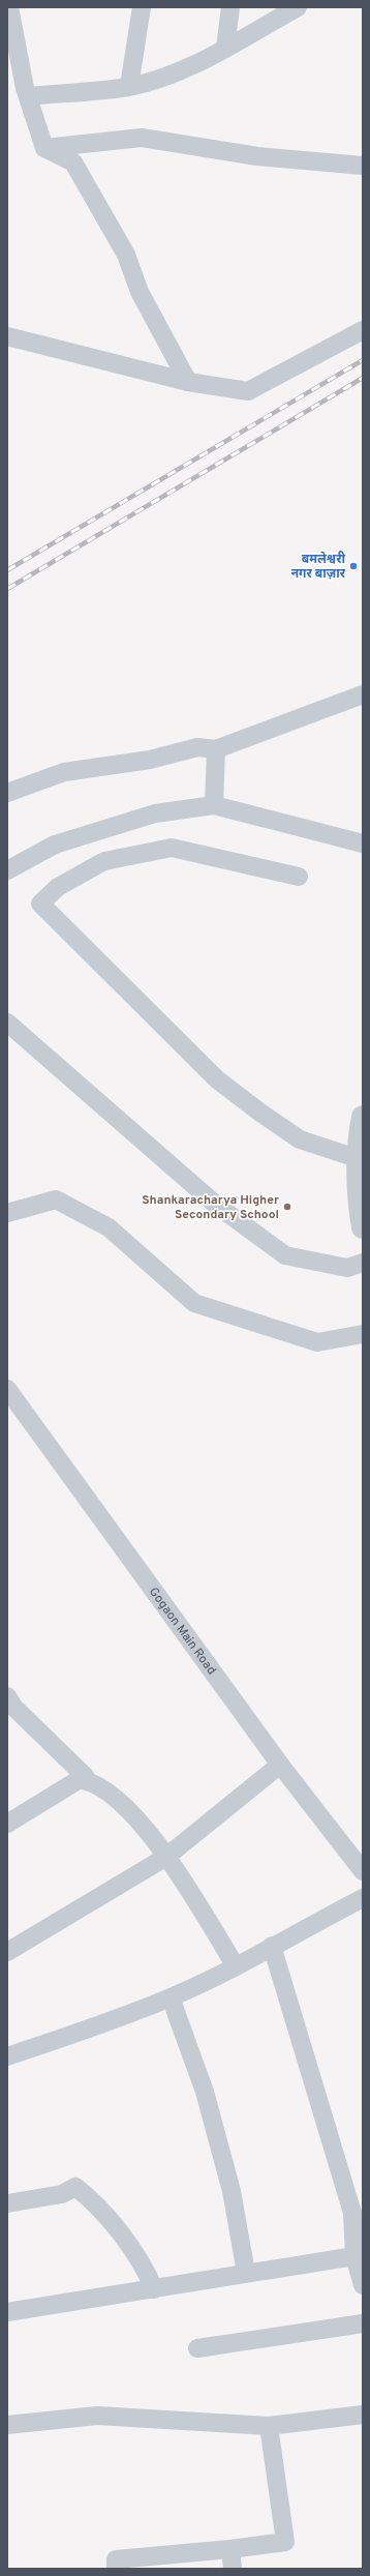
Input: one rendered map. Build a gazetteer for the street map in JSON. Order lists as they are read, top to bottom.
{
  "streets": {
    "street": ["Gogaon Main Road"]
  },
  "places": ["बमलेश्वरी नगर बाज़ार", "Shankaracharya Higher Secondary School"]
}
